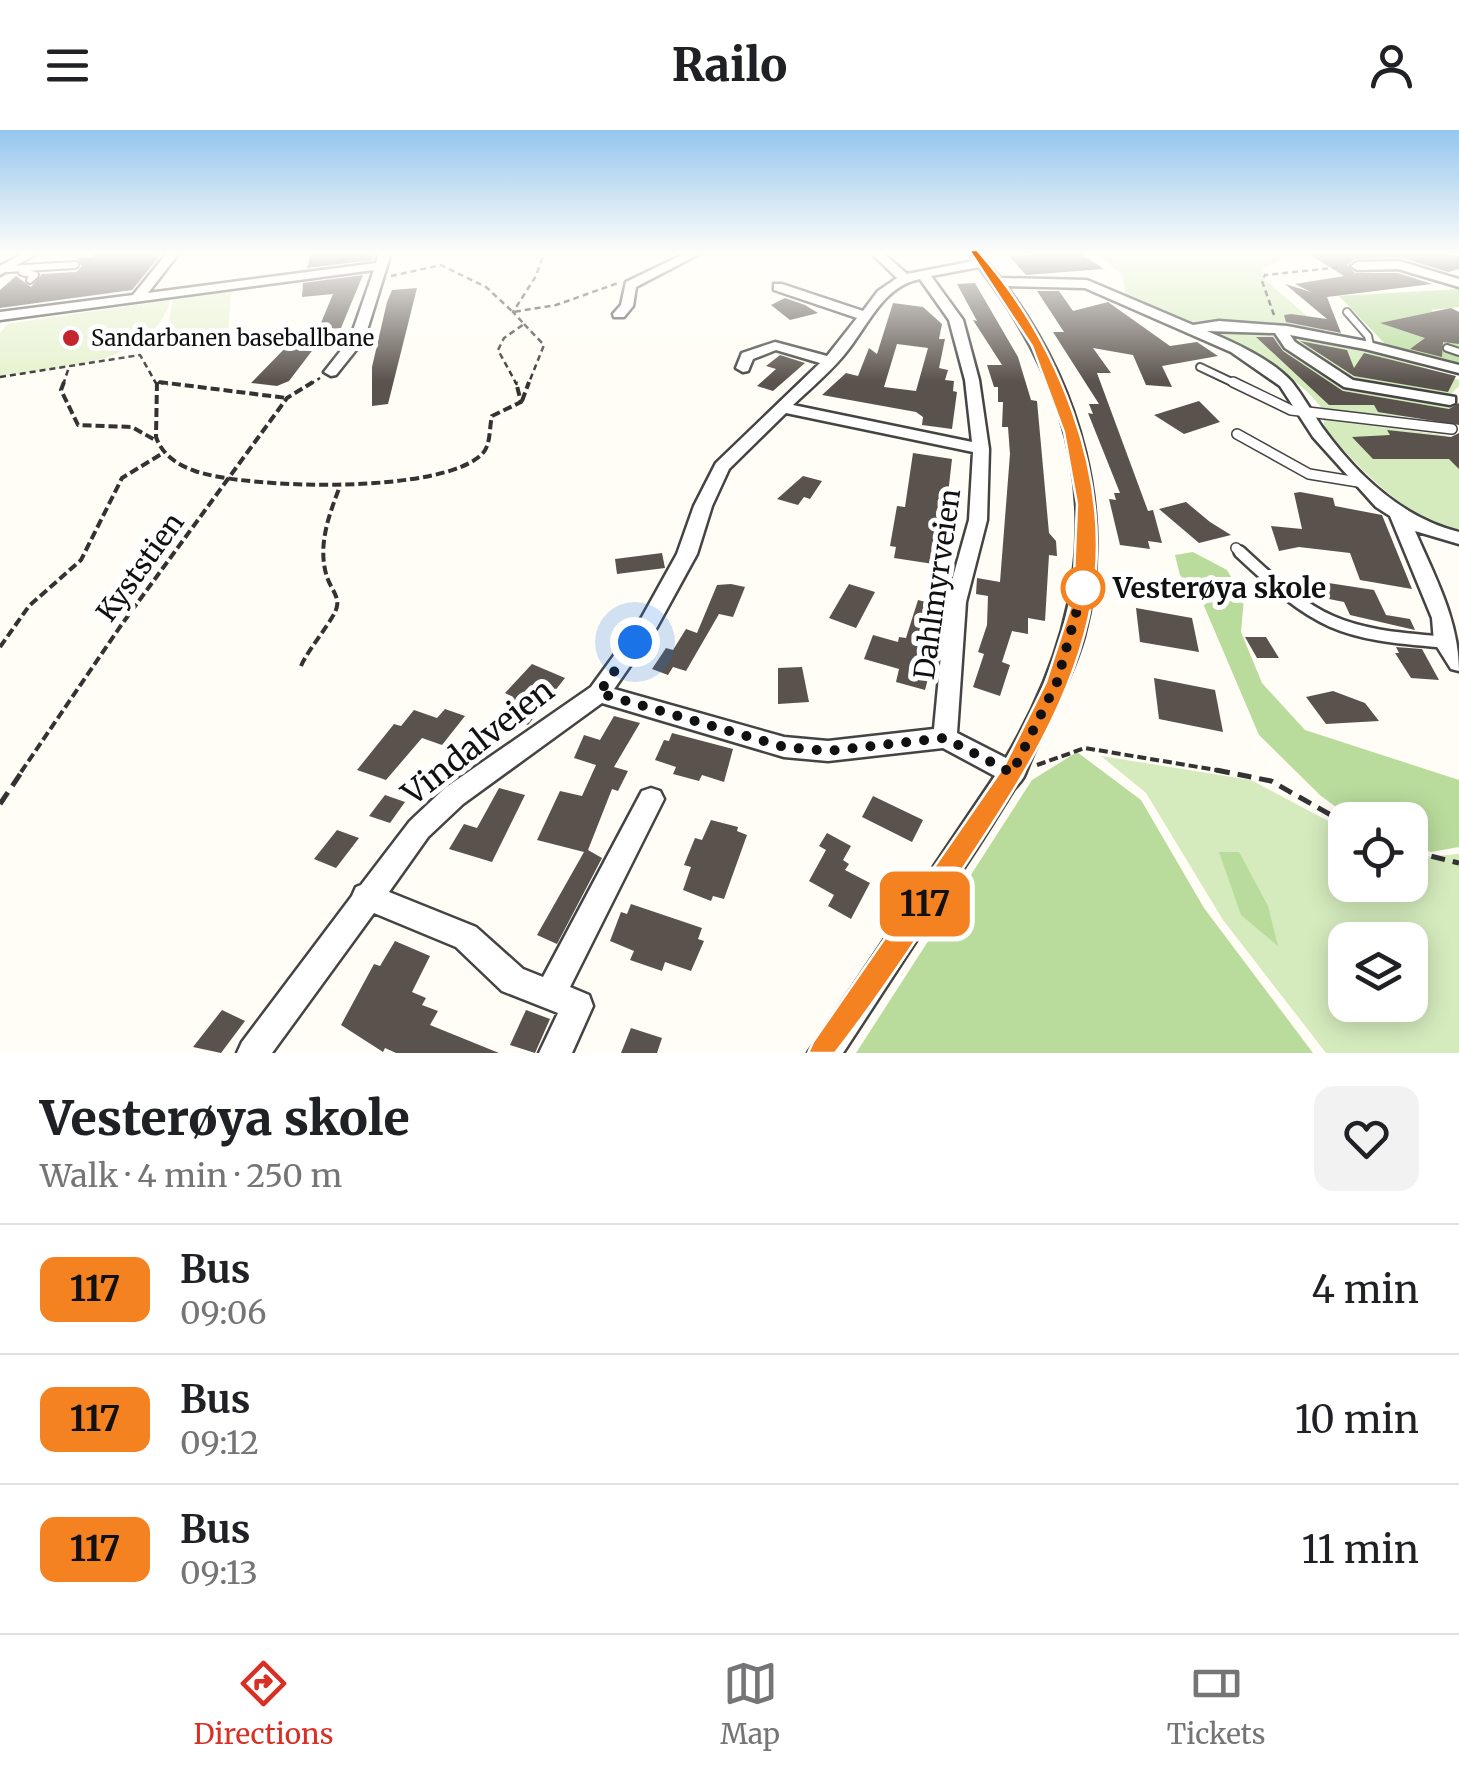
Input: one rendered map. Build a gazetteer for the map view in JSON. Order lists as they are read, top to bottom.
{
  "streets": {
    "street": ["Dahlmyrveien", "Vindalveien"],
    "path": ["Kyststien"]
  },
  "crossings": [
    ["Dahlmyrveien", "Vindalveien"]
  ],
  "places": ["Sandarbanen baseballbane", "Vesterøya skole"],
  "lines": ["bus line 117"],
  "page": {
    "header": "Railo",
    "on_map": "117",
    "heading": ["Vesterøya skole", "Walk · 4 min · 250 m"],
    "list": [
      {
        "mark": "117",
        "name": "Bus",
        "note": "09:06",
        "value": "4 min"
      },
      {
        "mark": "117",
        "name": "Bus",
        "note": "09:12",
        "value": "10 min"
      },
      {
        "mark": "117",
        "name": "Bus",
        "note": "09:13",
        "value": "11 min"
      }
    ],
    "tabs": ["Directions", "Map", "Tickets"]
  }
}
